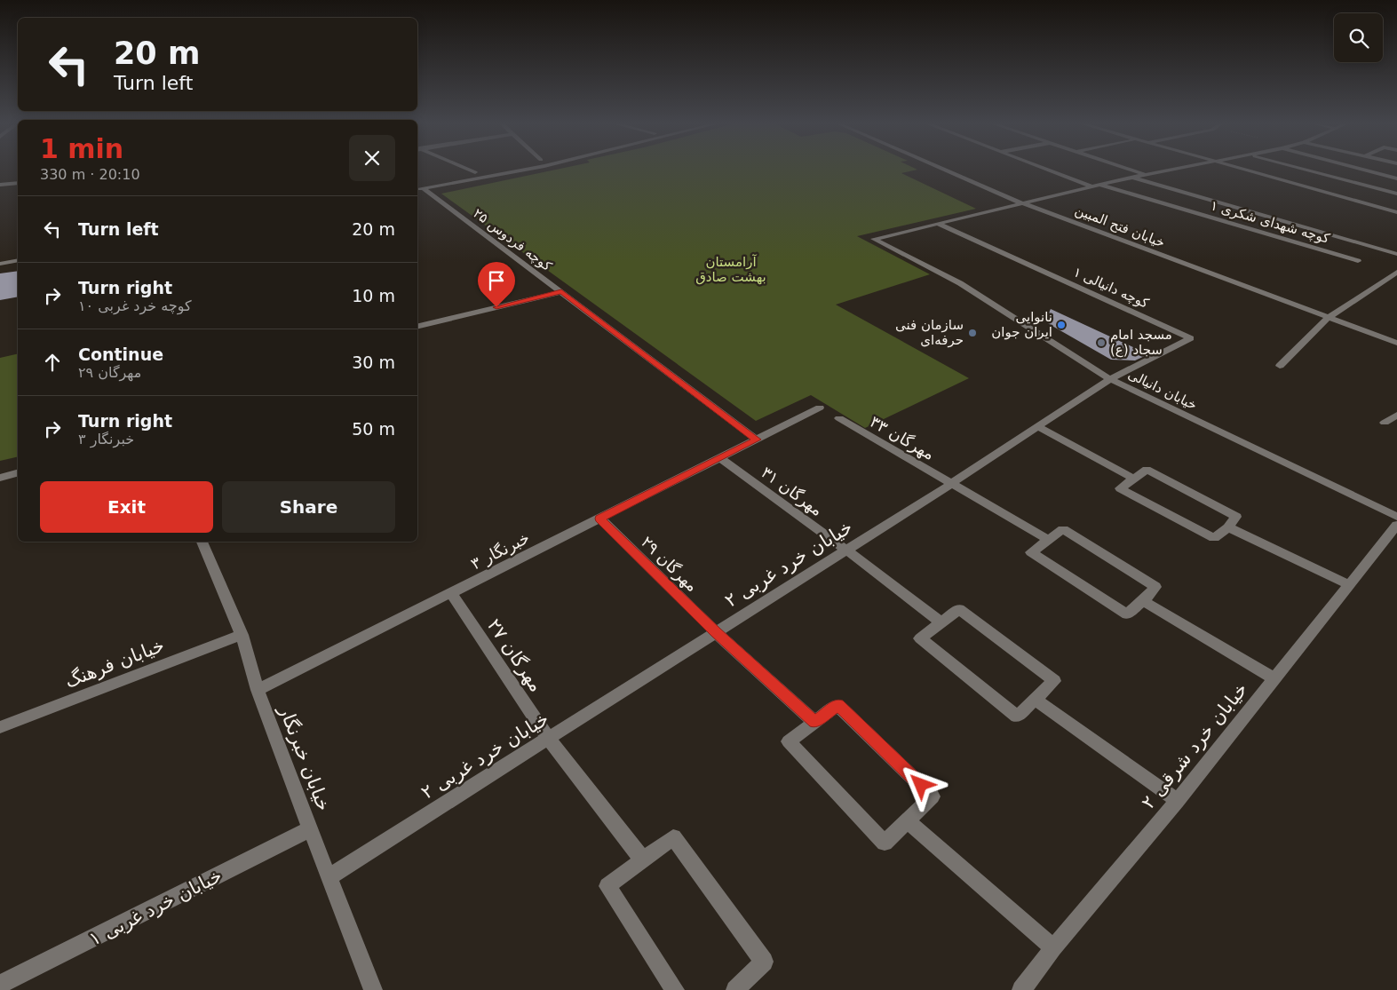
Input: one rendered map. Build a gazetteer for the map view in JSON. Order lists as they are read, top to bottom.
{
  "streets": {
    "street": [
      "کوچه شهدای شکری ۱",
      "خیابان فتح المبین",
      "کوچه فردوس ۲۵",
      "کوچه دانیالی ۱",
      "خیابان دانیالی",
      "مهرگان ۳۳",
      "مهرگان ۳۱",
      "خبرنگار ۳",
      "مهرگان ۲۹",
      "خیابان خرد غربی ۲",
      "مهرگان ۲۷",
      "خیابان فرهنگ",
      "خیابان خرد شرقی ۲",
      "خیابان خبرنگار",
      "خیابان خرد غربی ۱"
    ]
  },
  "crossings": [
    ["کوچه شهدای شکری ۱", "خیابان دانیالی"],
    ["خیابان فتح المبین", "خیابان دانیالی"],
    ["کوچه فردوس ۲۵", "خبرنگار ۳"],
    ["کوچه دانیالی ۱", "خیابان دانیالی"],
    ["کوچه دانیالی ۱", "خیابان خرد غربی ۲"],
    ["خیابان دانیالی", "خیابان خرد غربی ۲"],
    ["مهرگان ۳۳", "خیابان خرد غربی ۲"],
    ["مهرگان ۳۱", "خبرنگار ۳"],
    ["مهرگان ۳۱", "خیابان خرد غربی ۲"],
    ["خبرنگار ۳", "مهرگان ۲۹"],
    ["خبرنگار ۳", "مهرگان ۲۷"],
    ["خبرنگار ۳", "خیابان خبرنگار"],
    ["مهرگان ۲۹", "خیابان خرد غربی ۲"],
    ["خیابان خرد غربی ۲", "مهرگان ۲۷"],
    ["خیابان خرد غربی ۲", "خیابان خبرنگار"],
    ["خیابان فرهنگ", "خیابان خبرنگار"],
    ["خیابان خبرنگار", "خیابان خرد غربی ۱"]
  ],
  "parks": ["آرامستان بهشت صادق"],
  "places": ["نانوایی ایران جوان", "سازمان فنی حرفه‌ای", "مسجد امام سجاد (ع)"],
  "page": {
    "turn": ["20 m", "Turn left"],
    "heading": ["1 min", "330 m · 20:10"],
    "list": [
      {
        "name": "Turn left",
        "value": "20 m"
      },
      {
        "name": "Turn right",
        "note": "کوچه خرد غربی ۱۰",
        "value": "10 m"
      },
      {
        "name": "Continue",
        "note": "مهرگان ۲۹",
        "value": "30 m"
      },
      {
        "name": "Turn right",
        "note": "خبرنگار ۳",
        "value": "50 m"
      }
    ],
    "buttons": ["Exit", "Share"]
  }
}
